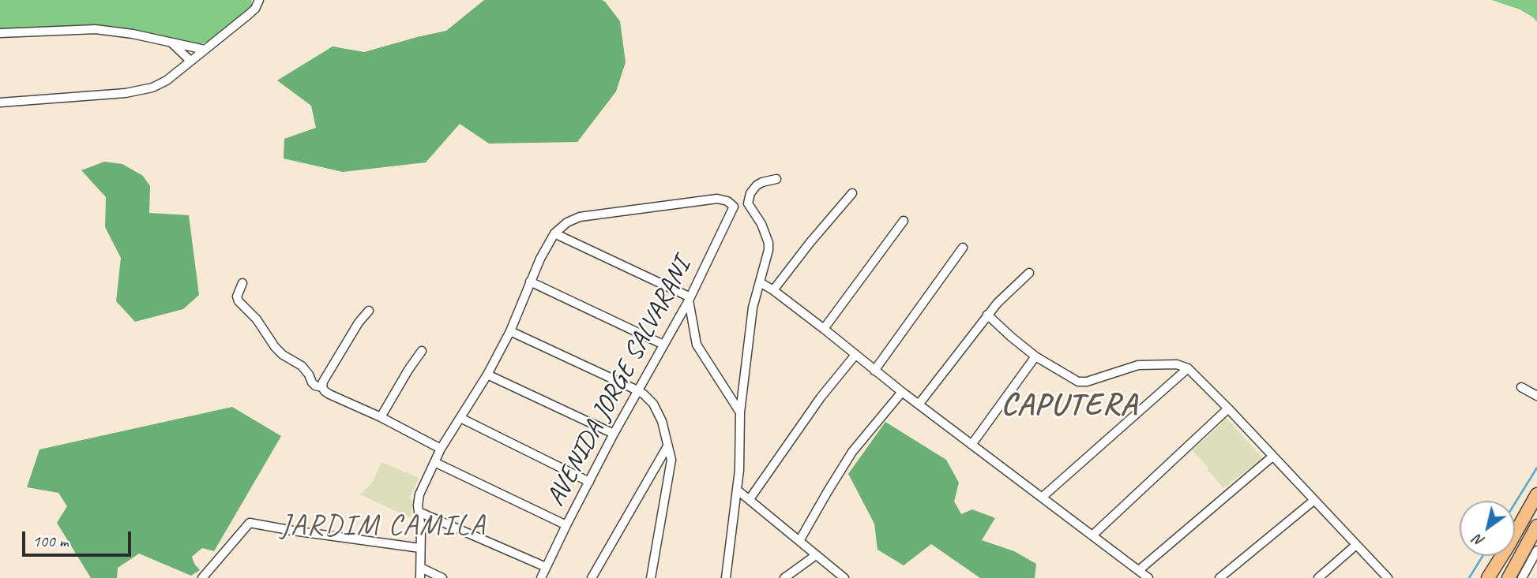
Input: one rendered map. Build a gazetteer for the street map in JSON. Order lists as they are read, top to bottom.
{
  "streets": {
    "street": ["AVENIDA JORGE SALVARANI"]
  },
  "districts": ["CAPUTERA", "JARDIM CAMILA"],
  "scale_bar": "100 m",
  "north": "bottom left"
}
